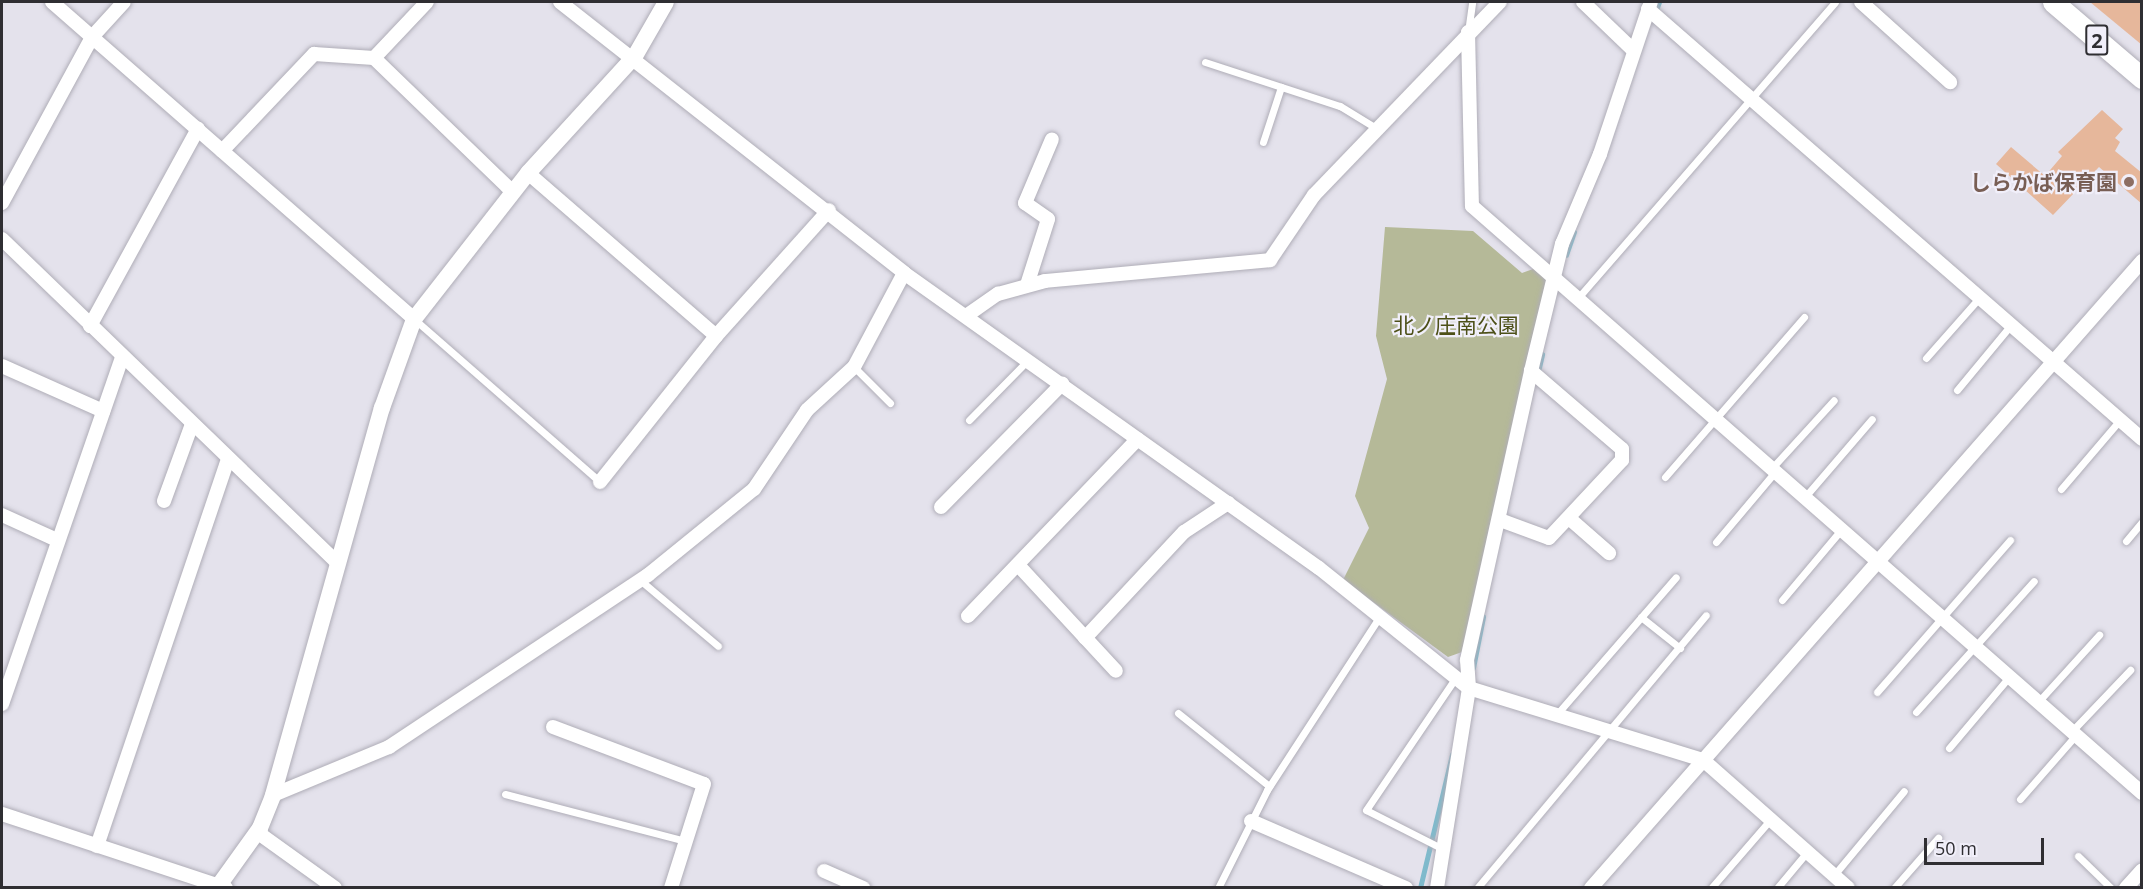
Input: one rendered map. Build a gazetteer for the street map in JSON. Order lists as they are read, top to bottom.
{
  "streets": {
    "main road": ["2"]
  },
  "parks": ["北ノ庄南公園"],
  "places": ["しらかば保育園"],
  "scale_bar": "50 m"
}
